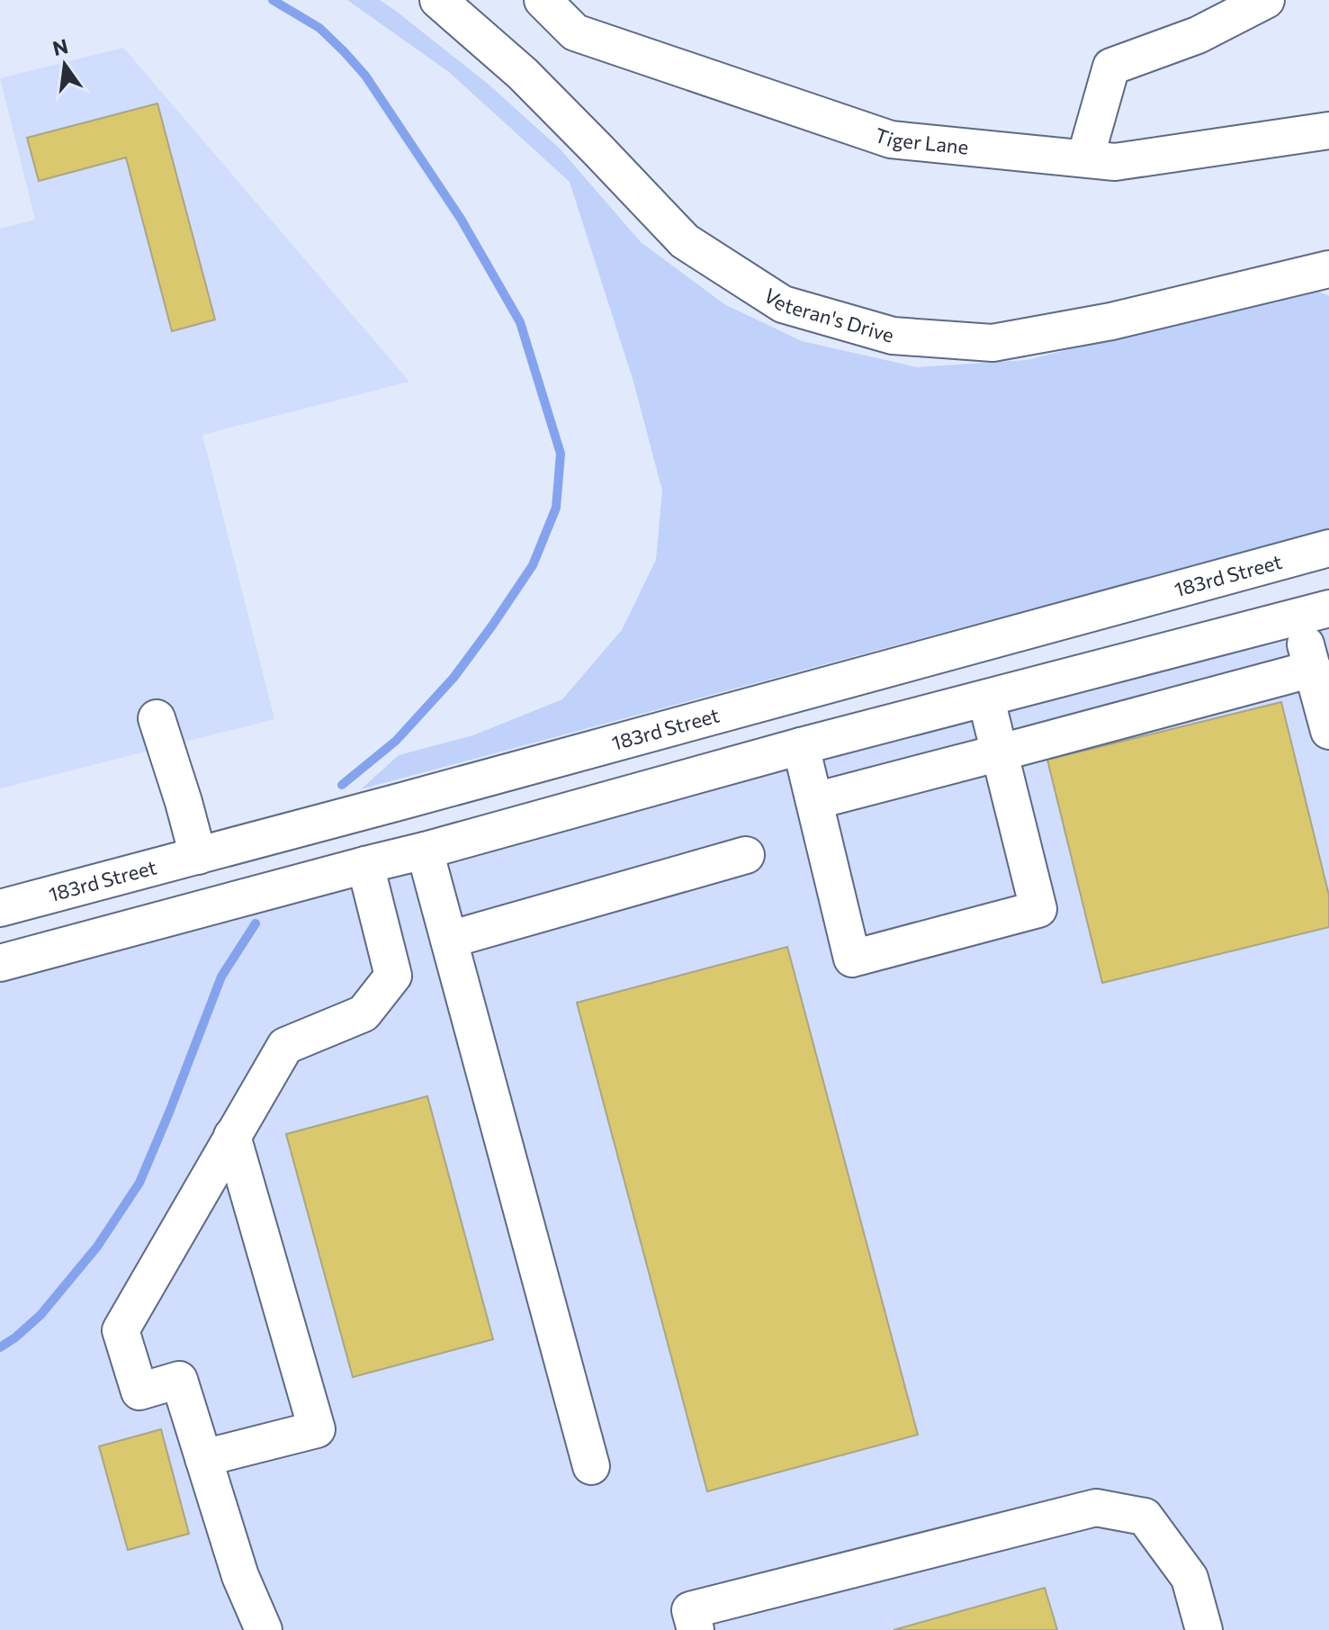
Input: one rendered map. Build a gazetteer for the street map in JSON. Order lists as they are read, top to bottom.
{
  "streets": {
    "street": ["Tiger Lane", "Veteran's Drive", "183rd Street"]
  },
  "north": "top"
}
